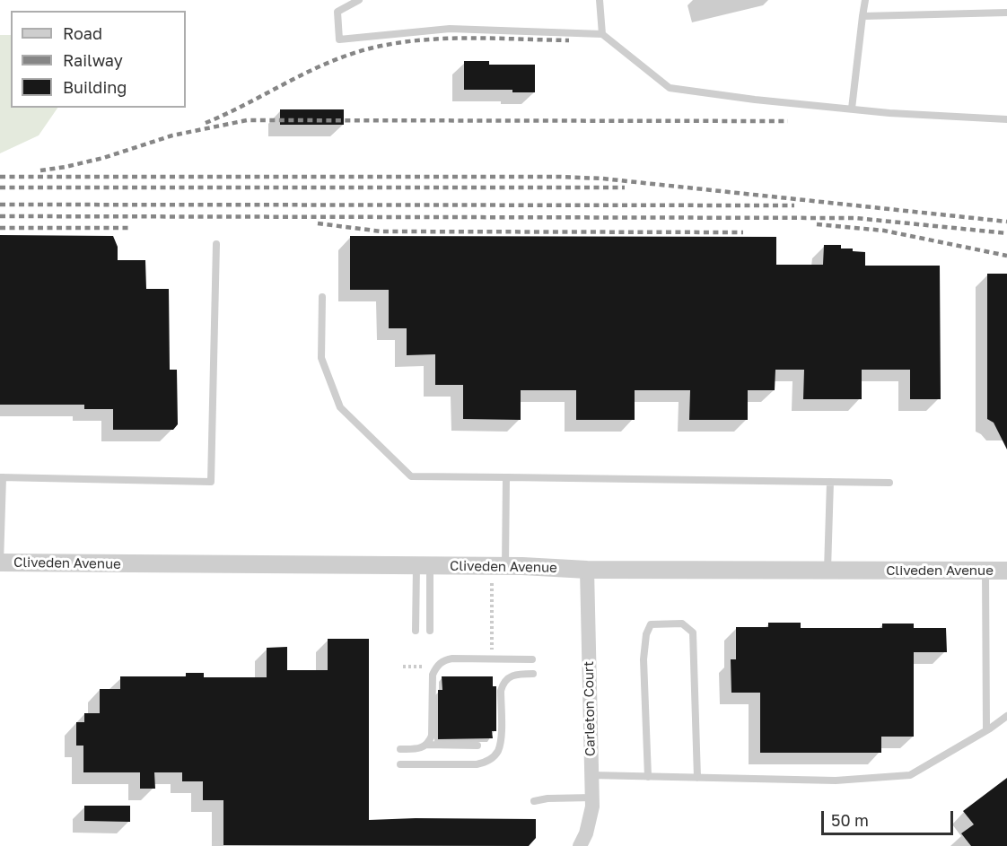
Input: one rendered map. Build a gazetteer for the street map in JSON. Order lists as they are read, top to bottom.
{
  "streets": {
    "street": ["Cliveden Avenue", "Carleton Court"]
  },
  "crossings": [
    ["Cliveden Avenue", "Carleton Court"]
  ],
  "legend": ["Road", "Railway", "Building"],
  "scale_bar": "50 m"
}
